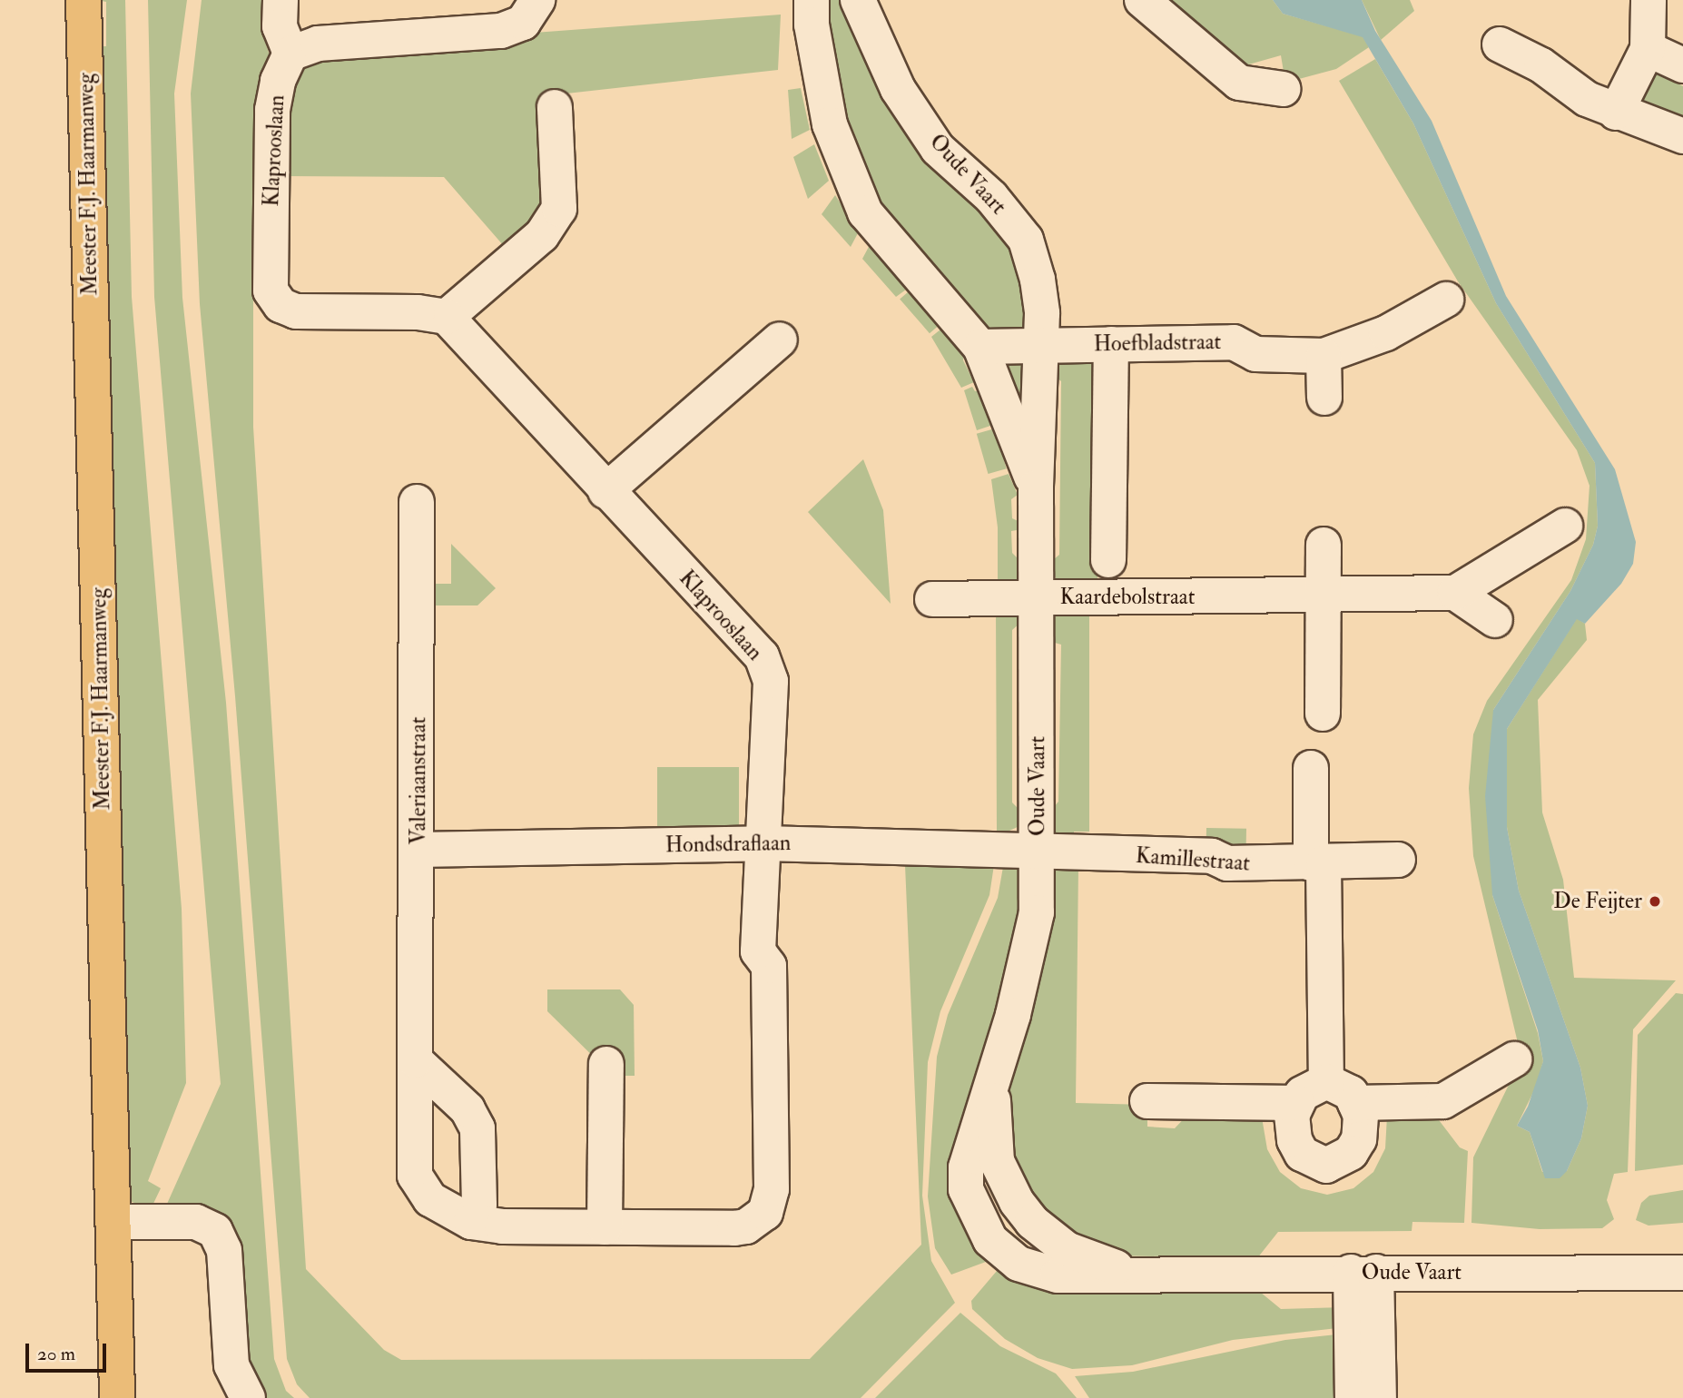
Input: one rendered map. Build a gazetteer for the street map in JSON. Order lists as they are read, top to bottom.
{
  "streets": {
    "main road": ["Meester F.J. Haarmanweg"],
    "street": [
      "Klaprooslaan",
      "Oude Vaart",
      "Hoefbladstraat",
      "Kaardebolstraat",
      "Valeriaanstraat",
      "Hondsdraflaan",
      "Kamillestraat"
    ]
  },
  "crossings": [
    ["Klaprooslaan", "Valeriaanstraat"],
    ["Klaprooslaan", "Hondsdraflaan"],
    ["Oude Vaart", "Hoefbladstraat"],
    ["Oude Vaart", "Kaardebolstraat"],
    ["Oude Vaart", "Hondsdraflaan"],
    ["Oude Vaart", "Kamillestraat"],
    ["Valeriaanstraat", "Hondsdraflaan"],
    ["Hondsdraflaan", "Kamillestraat"]
  ],
  "places": ["De Feijter"],
  "scale_bar": "20 m"
}
